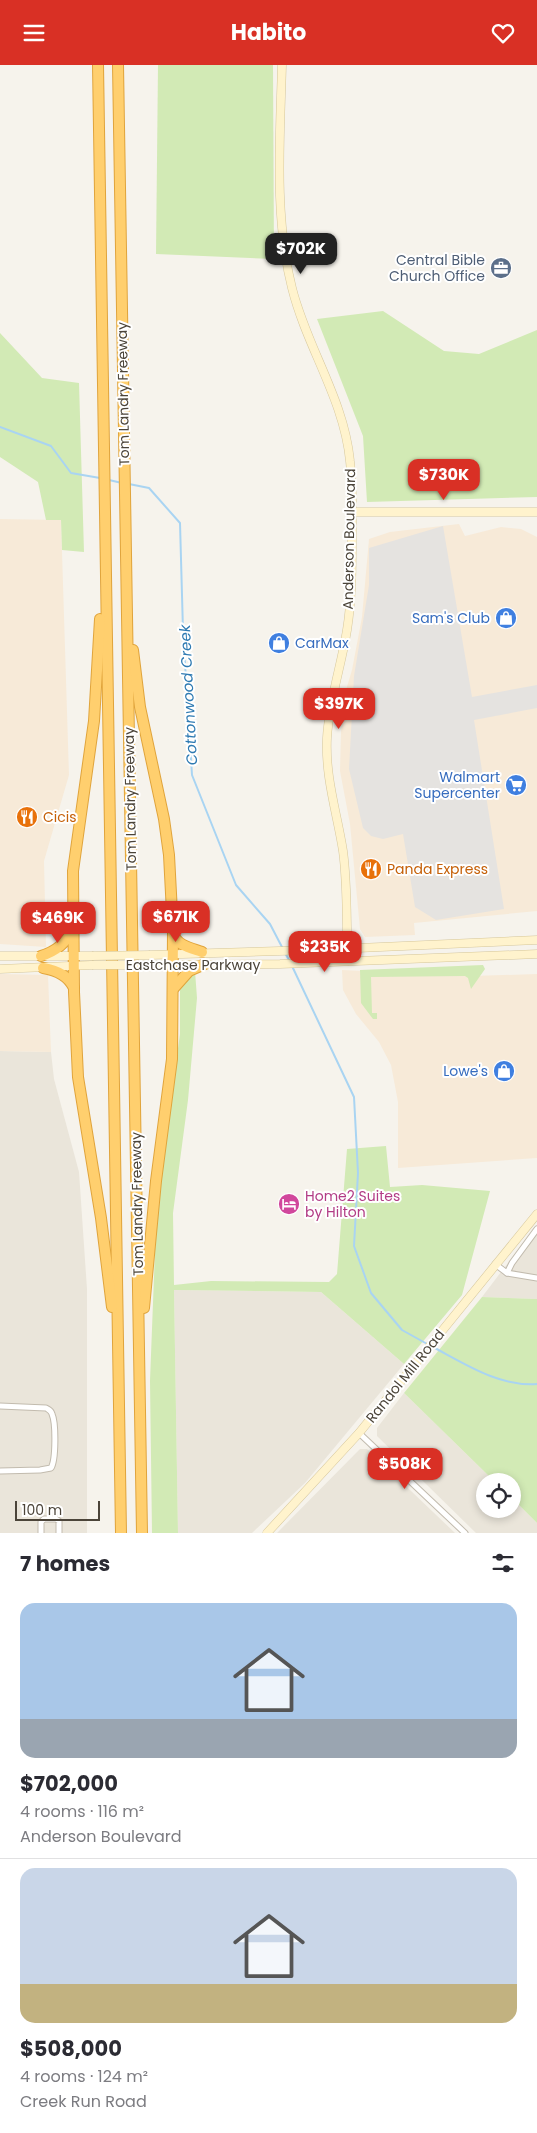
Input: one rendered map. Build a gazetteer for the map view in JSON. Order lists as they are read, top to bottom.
{
  "streets": {
    "highway": ["Tom Landry Freeway"],
    "street": ["Anderson Boulevard", "Eastchase Parkway", "Randol Mill Road"]
  },
  "crossings": [
    ["Anderson Boulevard", "Eastchase Parkway"]
  ],
  "water": ["Cottonwood Creek"],
  "places": {
    "office": ["Central Bible Church Office"],
    "shop": ["Sam's Club", "CarMax", "Lowe's"],
    "supermarket": ["Walmart Supercenter"],
    "restaurant": ["Cicis", "Panda Express"],
    "hotel": ["Home2 Suites by Hilton"]
  },
  "scale_bar": "100 m",
  "page": {
    "header": "Habito",
    "price": [
      "$702K",
      "$730K",
      "$397K",
      "$671K",
      "$469K",
      "$235K",
      "$508K"
    ],
    "scale": "100 m",
    "heading": "7 homes",
    "list": [
      {
        "name": "$702,000",
        "note": "4 rooms · 116 m² · Anderson Boulevard"
      },
      {
        "name": "$508,000",
        "note": "4 rooms · 124 m² · Creek Run Road"
      }
    ]
  }
}
